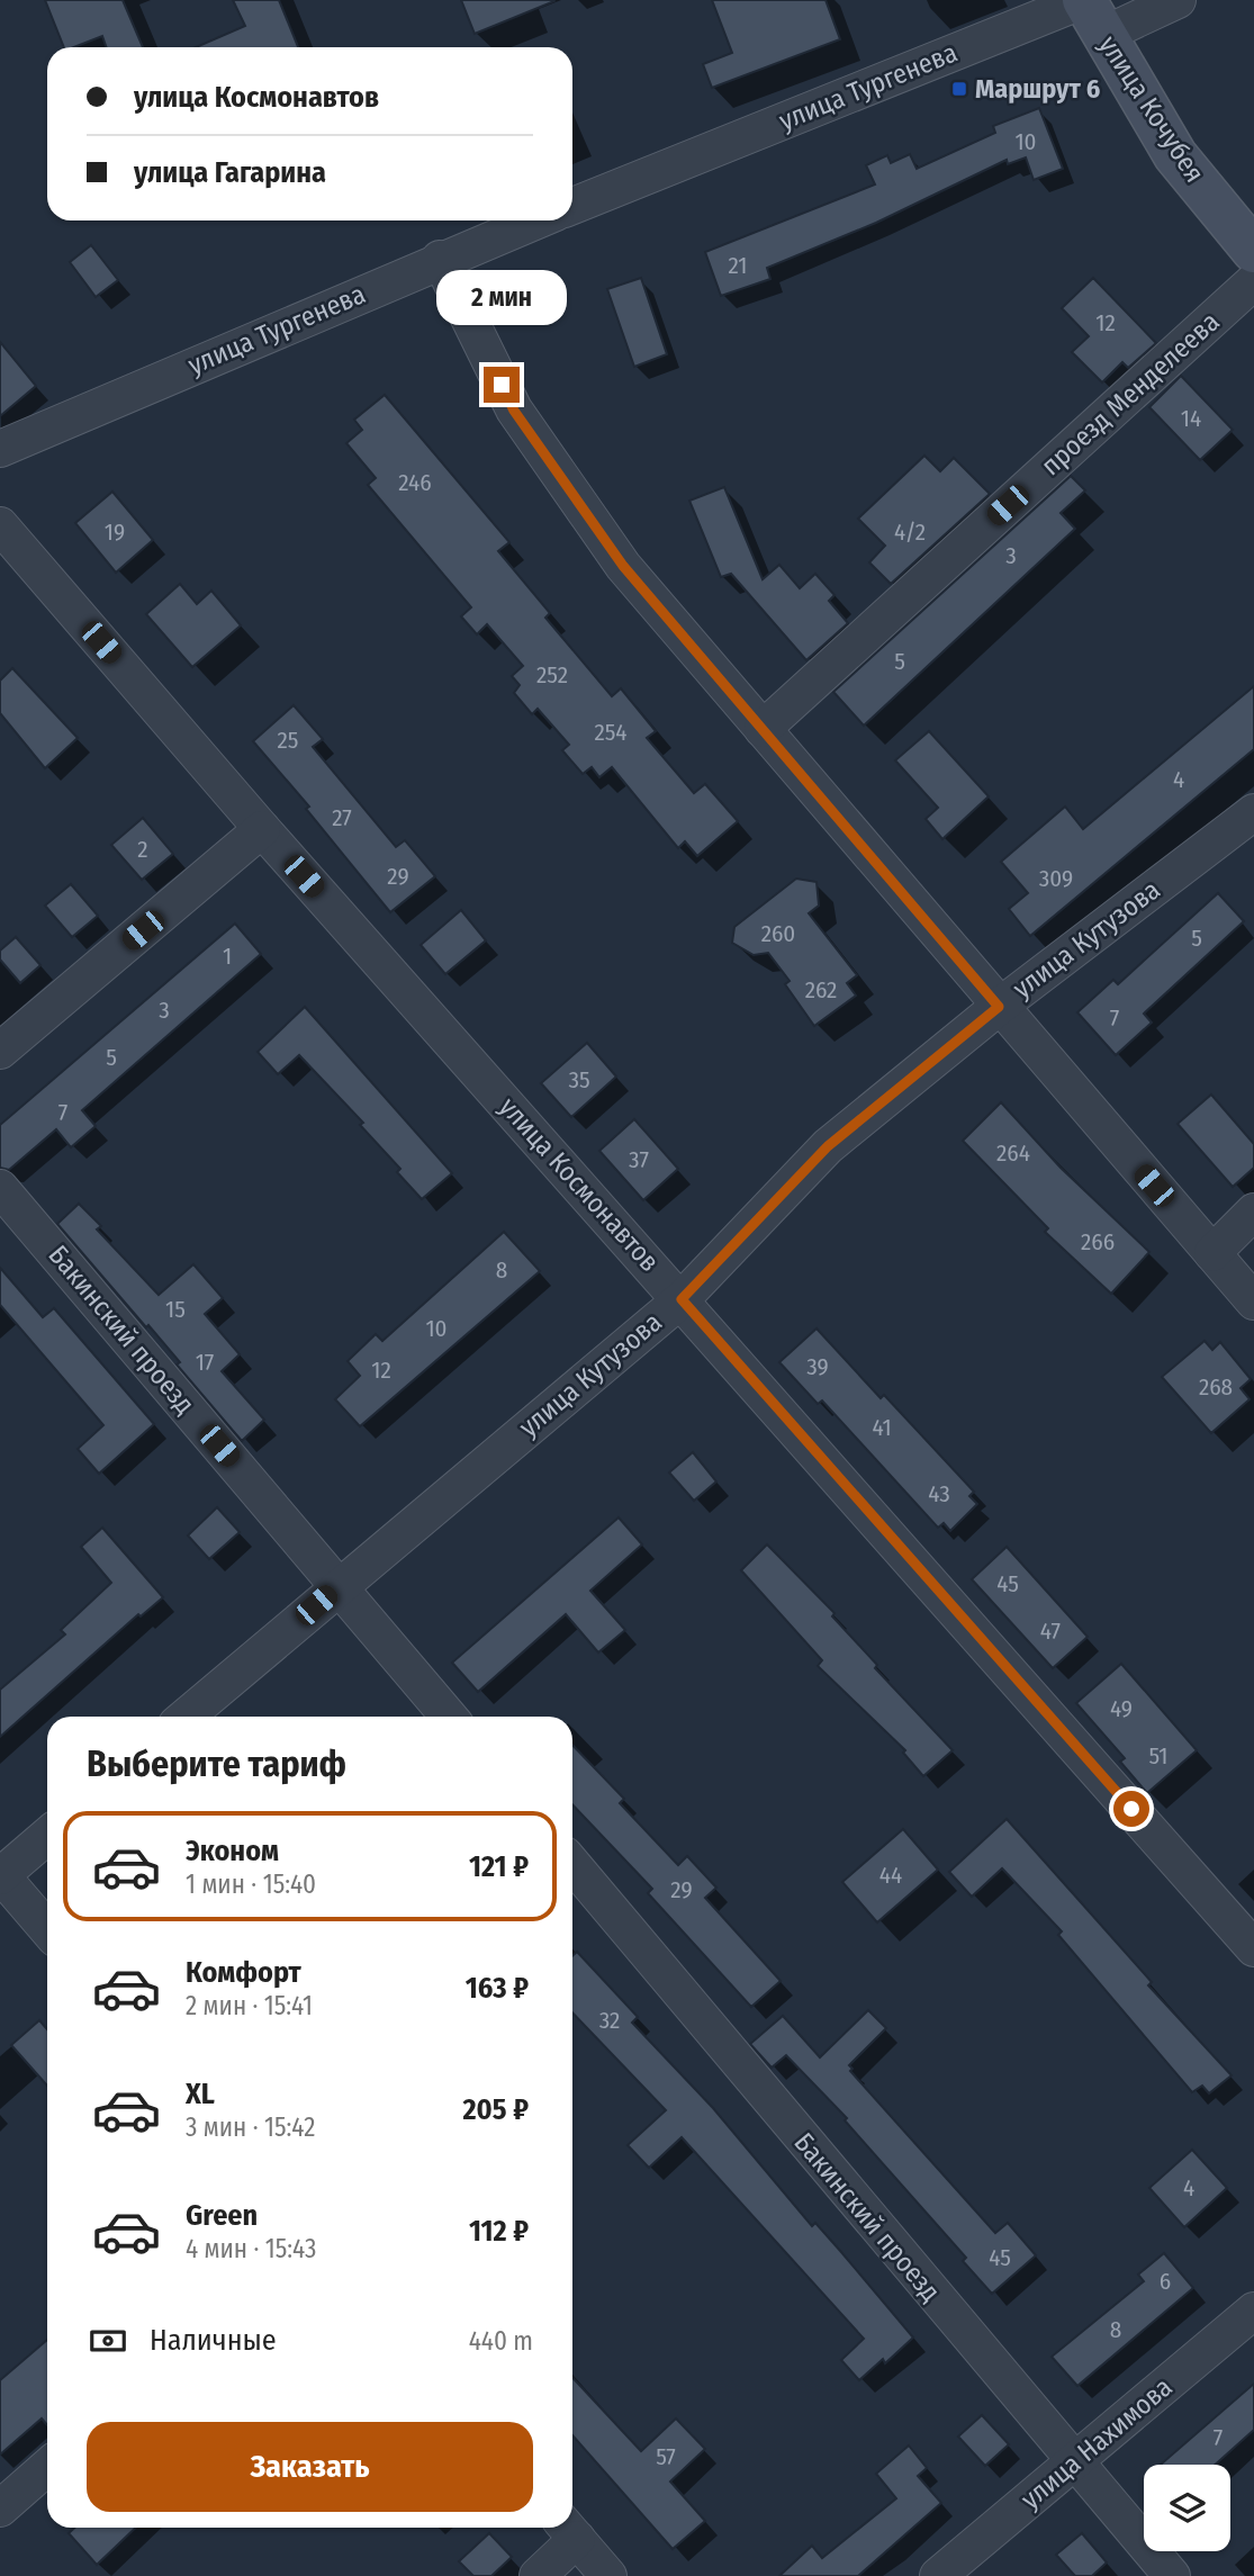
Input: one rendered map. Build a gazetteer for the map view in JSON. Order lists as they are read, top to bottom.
{
  "streets": {
    "main road": ["улица Кочубея"],
    "street": [
      "улица Тургенева",
      "проезд Менделеева",
      "улица Кутузова",
      "улица Космонавтов",
      "Бакинский проезд",
      "улица Нахимова"
    ]
  },
  "crossings": [
    ["улица Тургенева", "улица Кочубея"],
    ["улица Кутузова", "улица Космонавтов"],
    ["улица Кутузова", "Бакинский проезд"],
    ["Бакинский проезд", "улица Нахимова"]
  ],
  "places": {
    "transit": ["Маршрут 6"]
  },
  "house_numbers": [
    "10",
    "21",
    "12",
    "14",
    "246",
    "19",
    "4/2",
    "3",
    "5",
    "252",
    "254",
    "25",
    "4",
    "27",
    "2",
    "29",
    "309",
    "260",
    "5",
    "1",
    "262",
    "3",
    "7",
    "5",
    "35",
    "7",
    "264",
    "37",
    "266",
    "8",
    "15",
    "10",
    "17",
    "39",
    "12",
    "268",
    "41",
    "43",
    "45",
    "47",
    "49",
    "51",
    "44",
    "29",
    "32",
    "4",
    "45",
    "6",
    "8",
    "7",
    "57"
  ],
  "page": {
    "banner": ["улица Космонавтов", "улица Гагарина"],
    "bubble": "2 мин",
    "heading": "Выберите тариф",
    "list": [
      {
        "name": "Эконом",
        "note": "1 мин · 15:40",
        "value": "121 ₽"
      },
      {
        "name": "Комфорт",
        "note": "2 мин · 15:41",
        "value": "163 ₽"
      },
      {
        "name": "XL",
        "note": "3 мин · 15:42",
        "value": "205 ₽"
      },
      {
        "name": "Green",
        "note": "4 мин · 15:43",
        "value": "112 ₽"
      }
    ],
    "pay": ["Наличные", "440 m"],
    "buttons": "Заказать"
  }
}
